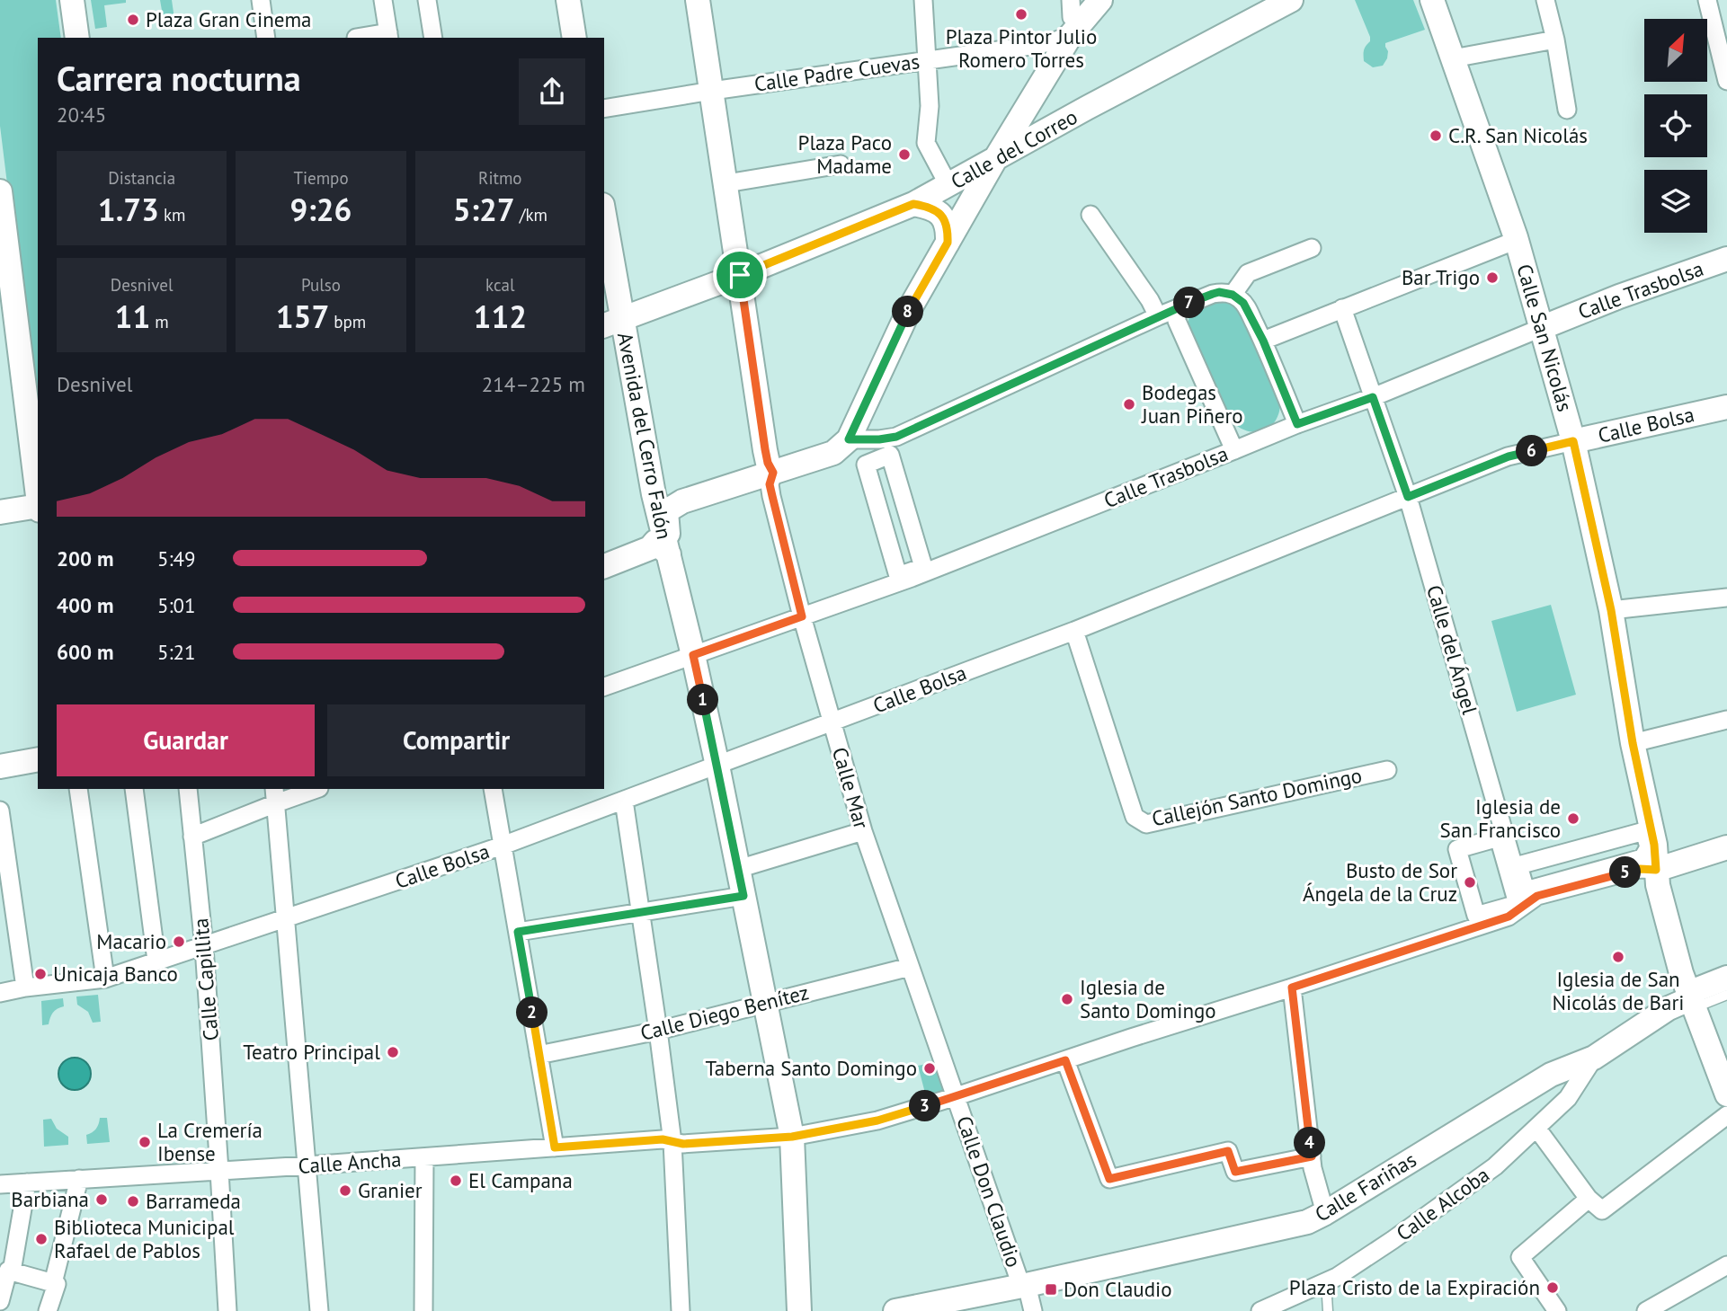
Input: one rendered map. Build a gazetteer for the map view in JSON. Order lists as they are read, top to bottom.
{
  "streets": {
    "street": [
      "Calle Padre Cuevas",
      "Calle del Correo",
      "Calle Trasbolsa",
      "Calle San Nicolás",
      "Calle Bolsa",
      "Avenida del Cerro Falón",
      "Calle del Ángel",
      "Calle Mar",
      "Callejón Santo Domingo",
      "Calle Capillita",
      "Calle Diego Benítez",
      "Calle Ancha",
      "Calle Fariñas",
      "Calle Don Claudio",
      "Calle Alcoba"
    ]
  },
  "crossings": [
    ["Calle del Correo", "Avenida del Cerro Falón"],
    ["Calle Trasbolsa", "Calle San Nicolás"],
    ["Calle Trasbolsa", "Calle del Ángel"],
    ["Calle Trasbolsa", "Calle Mar"],
    ["Calle San Nicolás", "Calle Bolsa"],
    ["Calle San Nicolás", "Calle Ancha"],
    ["Calle San Nicolás", "Calle Fariñas"],
    ["Calle Bolsa", "Calle del Ángel"],
    ["Calle Bolsa", "Calle Mar"],
    ["Calle Bolsa", "Callejón Santo Domingo"],
    ["Calle Bolsa", "Calle Capillita"],
    ["Calle del Ángel", "Calle Ancha"],
    ["Calle Mar", "Calle Diego Benítez"],
    ["Calle Mar", "Calle Ancha"],
    ["Calle Mar", "Calle Don Claudio"],
    ["Calle Capillita", "Calle Ancha"],
    ["Calle Ancha", "Calle Don Claudio"],
    ["Calle Fariñas", "Calle Don Claudio"],
    ["Calle Fariñas", "Calle Alcoba"]
  ],
  "places": {
    "other": [
      "Plaza Pintor Julio Romero Torres",
      "Plaza Gran Cinema",
      "C.R. San Nicolás",
      "Plaza Paco Madame",
      "Bar Trigo",
      "Bodegas Juan Piñero",
      "Iglesia de San Francisco",
      "Busto de Sor Ángela de la Cruz",
      "Macario",
      "Iglesia de San Nicolás de Bari",
      "Unicaja Banco",
      "Iglesia de Santo Domingo",
      "Teatro Principal",
      "Taberna Santo Domingo",
      "La Cremería Ibense",
      "El Campana",
      "Granier",
      "Barbiana",
      "Barrameda",
      "Biblioteca Municipal Rafael de Pablos",
      "Plaza Cristo de la Expiración"
    ],
    "transit": ["Don Claudio"]
  },
  "north": "top right",
  "page": {
    "heading": ["Carrera nocturna", "20:45"],
    "stats": [
      ["Distancia", "1.73 km"],
      ["Tiempo", "9:26"],
      ["Ritmo", "5:27 /km"],
      ["Desnivel", "11 m"],
      ["Pulso", "157 bpm"],
      ["kcal", "112"]
    ],
    "pins": [
      "7",
      "8",
      "6",
      "1",
      "5",
      "2",
      "3",
      "4"
    ],
    "chart": ["Desnivel", "214–225 m"],
    "list": [
      {
        "name": "200 m",
        "note": "5:49"
      },
      {
        "name": "400 m",
        "note": "5:01"
      },
      {
        "name": "600 m",
        "note": "5:21"
      }
    ],
    "buttons": ["Guardar", "Compartir"]
  }
}
